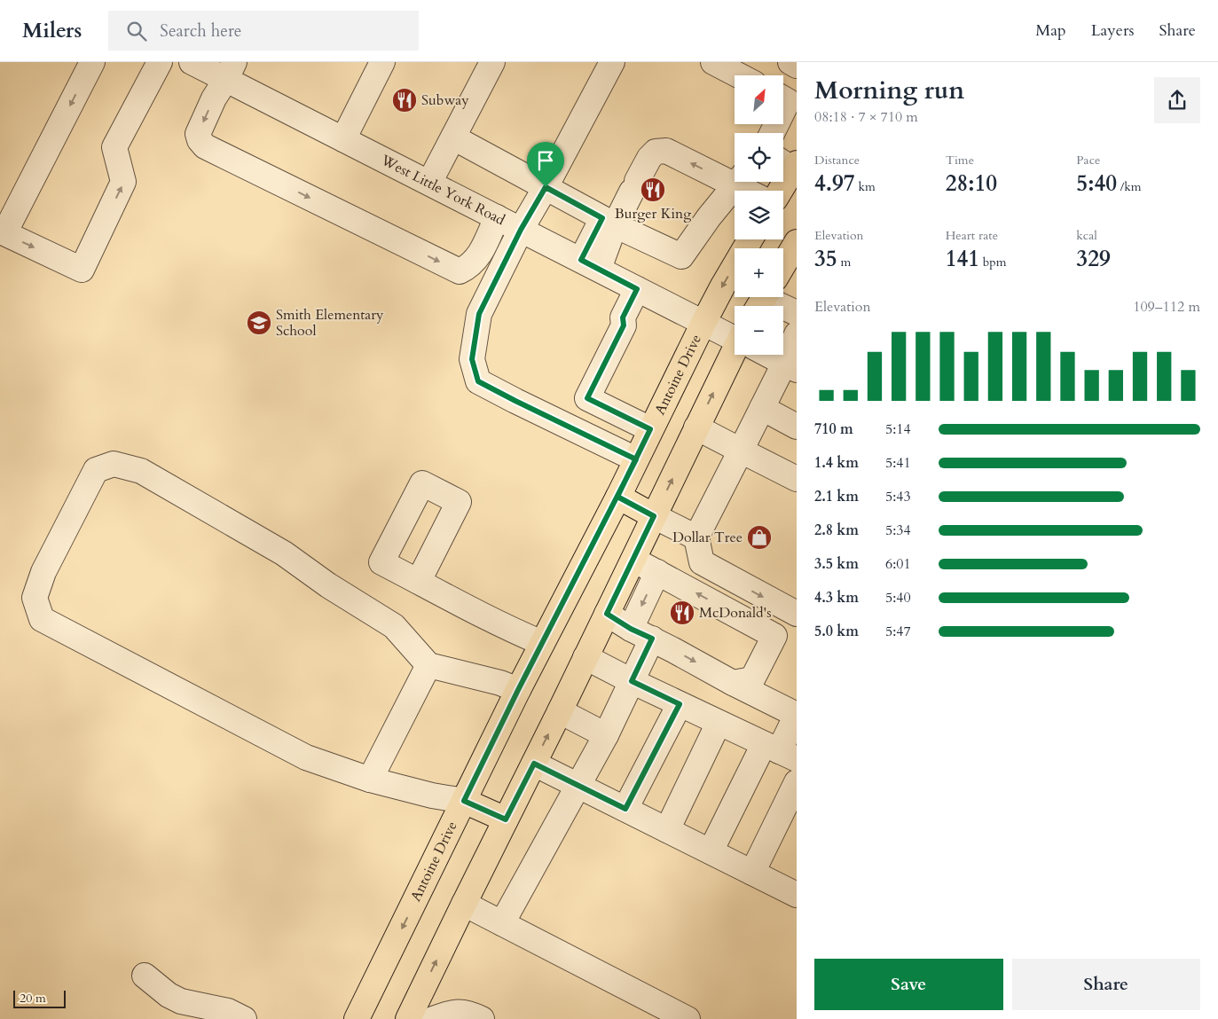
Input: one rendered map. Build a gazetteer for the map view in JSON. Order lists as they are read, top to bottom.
{
  "streets": {
    "main road": ["Antoine Drive"],
    "street": ["West Little York Road"]
  },
  "crossings": [
    ["West Little York Road", "Antoine Drive"]
  ],
  "places": {
    "restaurant": ["Subway", "Burger King", "McDonald's"],
    "school or university": ["Smith Elementary School"],
    "shop": ["Dollar Tree"]
  },
  "scale_bar": "20 m",
  "north": "top right",
  "page": {
    "header": "Milers",
    "search": "Search here",
    "nav": ["Map", "Layers", "Share"],
    "heading": ["Morning run", "08:18 · 7 × 710 m"],
    "map_buttons": ["+", "−"],
    "stats": [
      ["Distance", "4.97 km"],
      ["Time", "28:10"],
      ["Pace", "5:40 /km"],
      ["Elevation", "35 m"],
      ["Heart rate", "141 bpm"],
      ["kcal", "329"]
    ],
    "chart": ["Elevation", "109–112 m"],
    "list": [
      {
        "name": "710 m",
        "note": "5:14"
      },
      {
        "name": "1.4 km",
        "note": "5:41"
      },
      {
        "name": "2.1 km",
        "note": "5:43"
      },
      {
        "name": "2.8 km",
        "note": "5:34"
      },
      {
        "name": "3.5 km",
        "note": "6:01"
      },
      {
        "name": "4.3 km",
        "note": "5:40"
      },
      {
        "name": "5.0 km",
        "note": "5:47"
      }
    ],
    "buttons": ["Save", "Share"],
    "scale": "20 m"
  }
}
